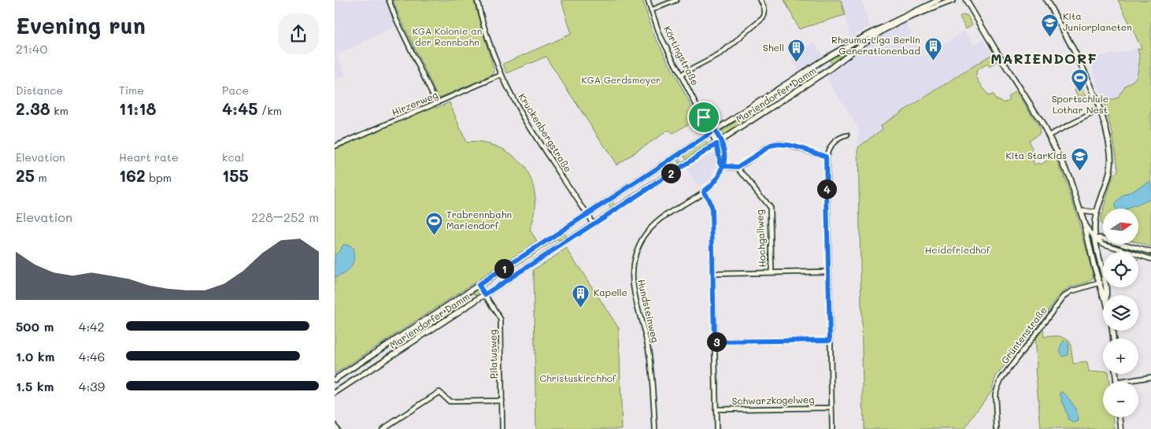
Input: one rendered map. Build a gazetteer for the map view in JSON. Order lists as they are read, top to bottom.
{
  "streets": {
    "main road": ["Mariendorfer Damm"],
    "street": [
      "Körtingstraße",
      "Hirzerweg",
      "Kruckenbergstraße",
      "Hochgallweg",
      "Hundsteinweg",
      "Grüntenstraße",
      "Pilatusweg",
      "Schwarzkogelweg"
    ]
  },
  "crossings": [
    ["Körtingstraße", "Mariendorfer Damm"],
    ["Körtingstraße", "Hundsteinweg"],
    ["Mariendorfer Damm", "Kruckenbergstraße"],
    ["Mariendorfer Damm", "Hundsteinweg"],
    ["Mariendorfer Damm", "Pilatusweg"],
    ["Hirzerweg", "Kruckenbergstraße"]
  ],
  "districts": ["MARIENDORF"],
  "parks": [
    "KGA Kolonie an der Rennbahn",
    "KGA Gerdsmeyer",
    "Heidefriedhof",
    "Christuskirchhof"
  ],
  "places": {
    "school or university": ["Kita Juniorplaneten", "Kita StarKids"],
    "building": ["Rheuma-Liga Berlin Generationenbad", "Shell", "Kapelle"],
    "sports": ["Sportschlule Lothar Nest", "Trabrennbahn Mariendorf"]
  },
  "north": "right",
  "page": {
    "heading": ["Evening run", "21:40"],
    "stats": [
      ["Distance", "2.38 km"],
      ["Time", "11:18"],
      ["Pace", "4:45 /km"],
      ["Elevation", "25 m"],
      ["Heart rate", "162 bpm"],
      ["kcal", "155"]
    ],
    "pins": [
      "2",
      "4",
      "1",
      "3"
    ],
    "chart": ["Elevation", "228–252 m"],
    "map_buttons": ["+", "−"],
    "list": [
      {
        "name": "500 m",
        "note": "4:42"
      },
      {
        "name": "1.0 km",
        "note": "4:46"
      },
      {
        "name": "1.5 km",
        "note": "4:39"
      }
    ]
  }
}
